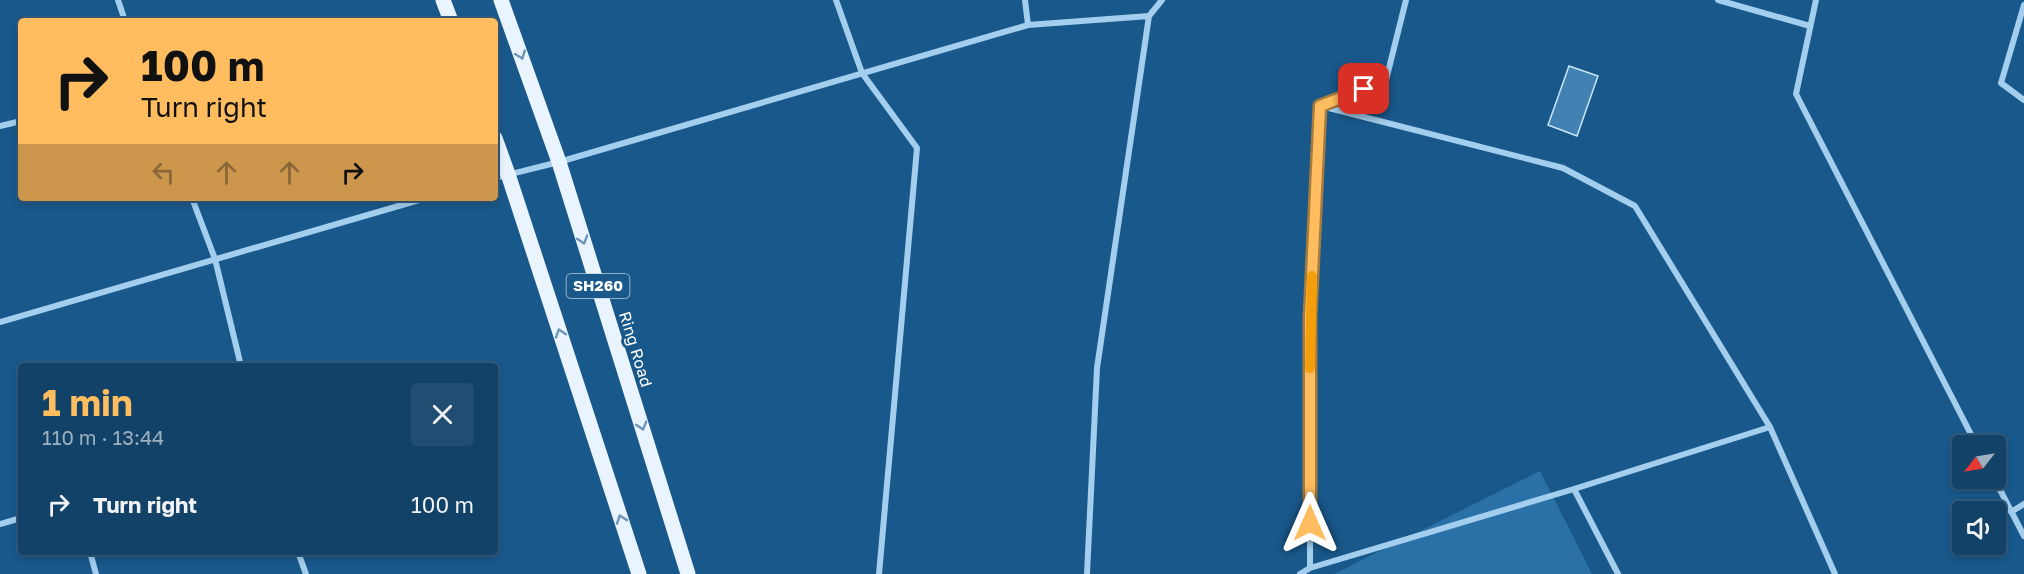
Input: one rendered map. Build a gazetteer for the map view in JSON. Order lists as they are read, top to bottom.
{
  "streets": {
    "main road": ["SH260", "Ring Road"]
  },
  "north": "bottom left",
  "page": {
    "turn": ["100 m", "Turn right"],
    "heading": ["1 min", "110 m · 13:44"],
    "list": [
      {
        "name": "Turn right",
        "value": "100 m"
      }
    ]
  }
}
